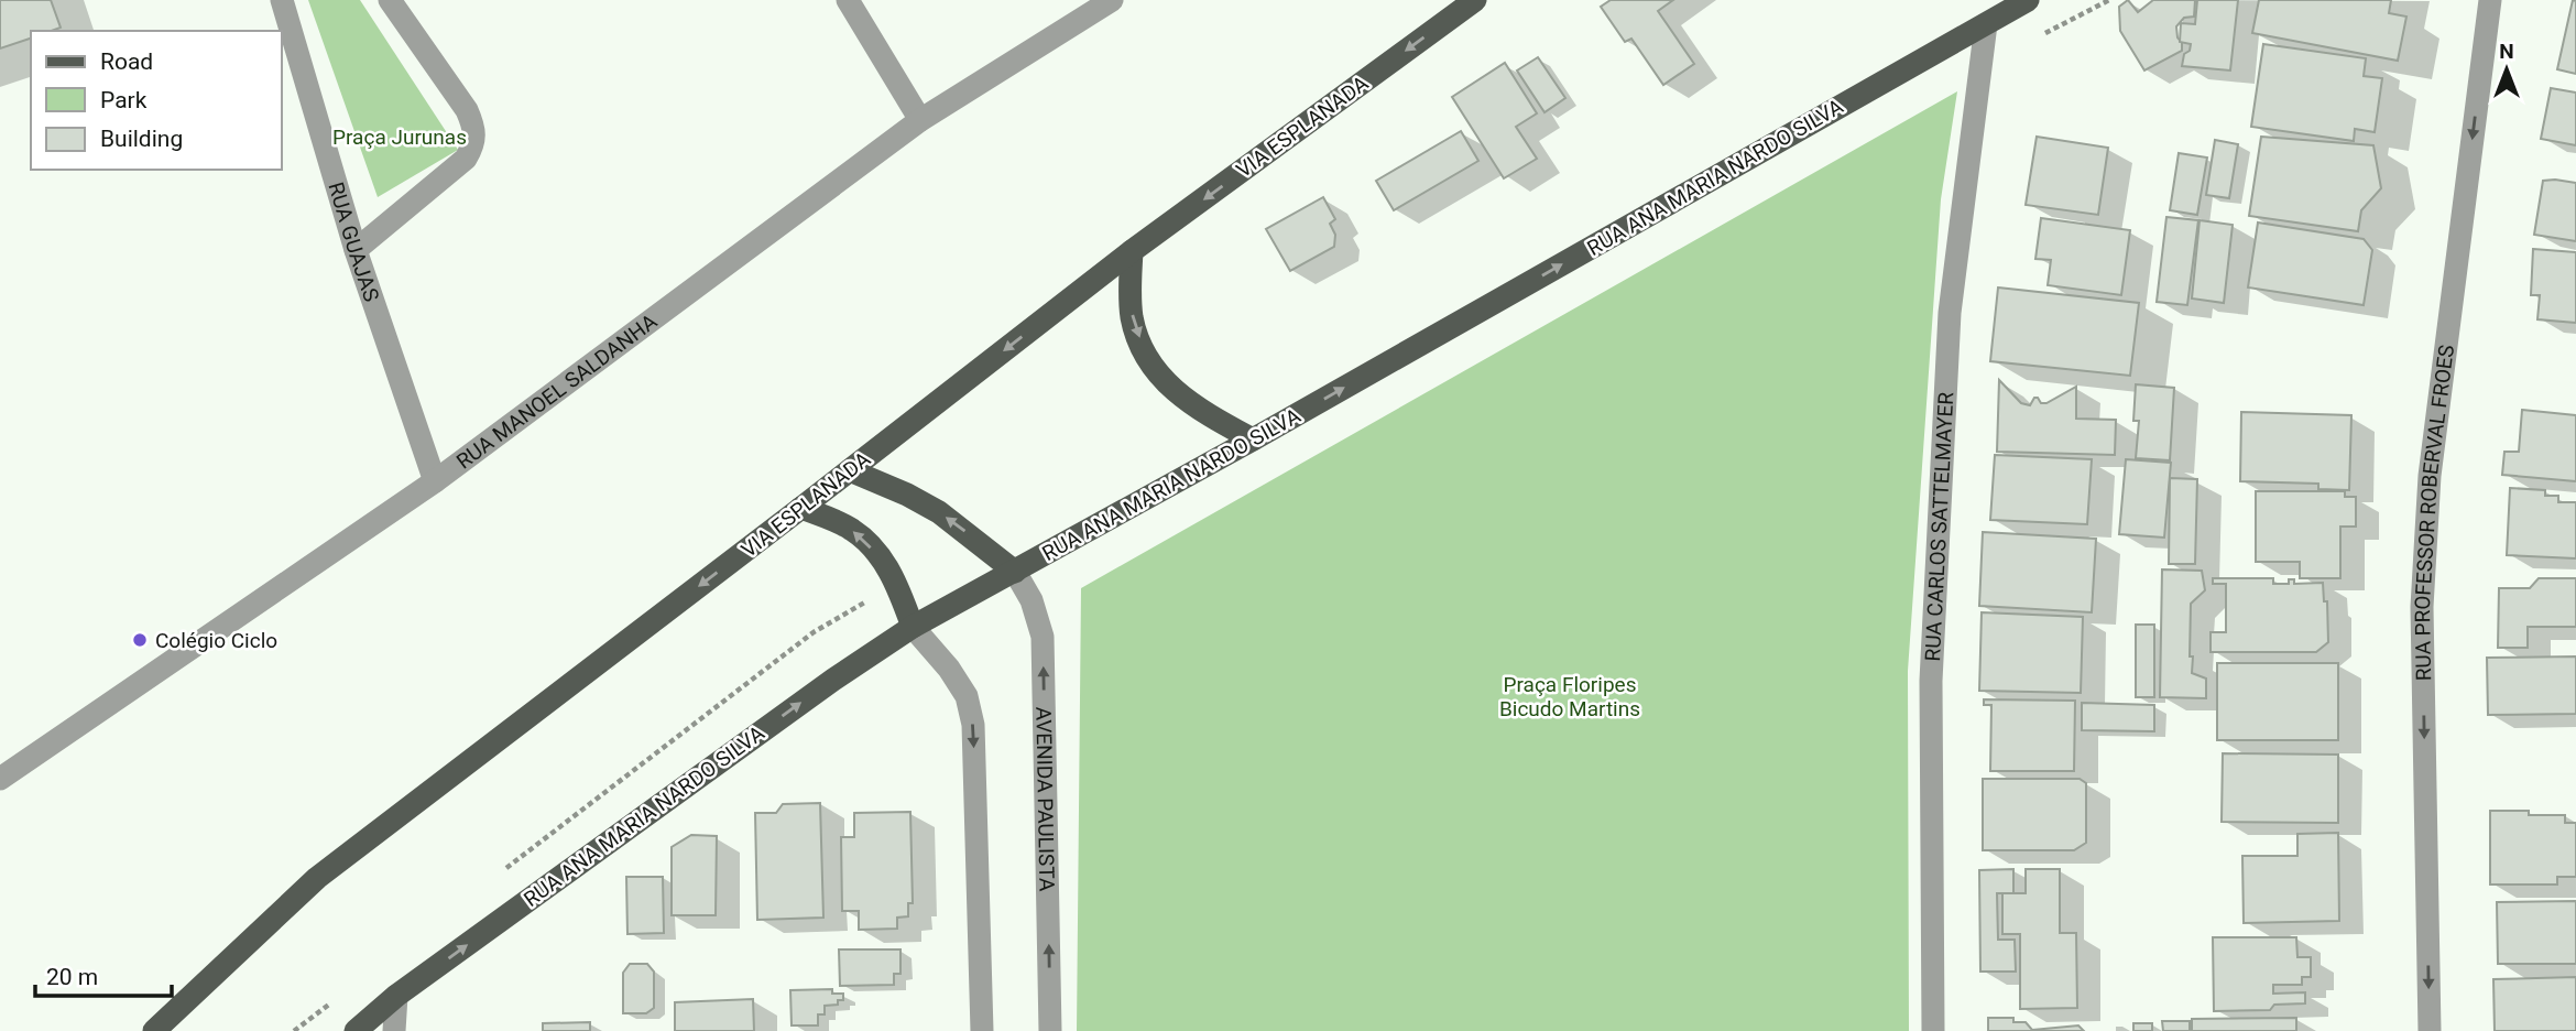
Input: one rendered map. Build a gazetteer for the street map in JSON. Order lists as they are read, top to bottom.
{
  "streets": {
    "main road": ["VIA ESPLANADA", "RUA ANA MARIA NARDO SILVA"],
    "street": [
      "RUA GUAJAS",
      "RUA MANOEL SALDANHA",
      "RUA PROFESSOR ROBERVAL FROES",
      "RUA CARLOS SATTELMAYER",
      "AVENIDA PAULISTA"
    ]
  },
  "crossings": [
    ["RUA ANA MARIA NARDO SILVA", "RUA CARLOS SATTELMAYER"],
    ["RUA ANA MARIA NARDO SILVA", "AVENIDA PAULISTA"],
    ["RUA GUAJAS", "RUA MANOEL SALDANHA"]
  ],
  "one_way": ["VIA ESPLANADA", "RUA ANA MARIA NARDO SILVA", "RUA PROFESSOR ROBERVAL FROES"],
  "parks": ["Praça Jurunas", "Praça Floripes Bicudo Martins"],
  "places": ["Colégio Ciclo"],
  "legend": ["Road", "Park", "Building"],
  "scale_bar": "20 m",
  "north": "top"
}
